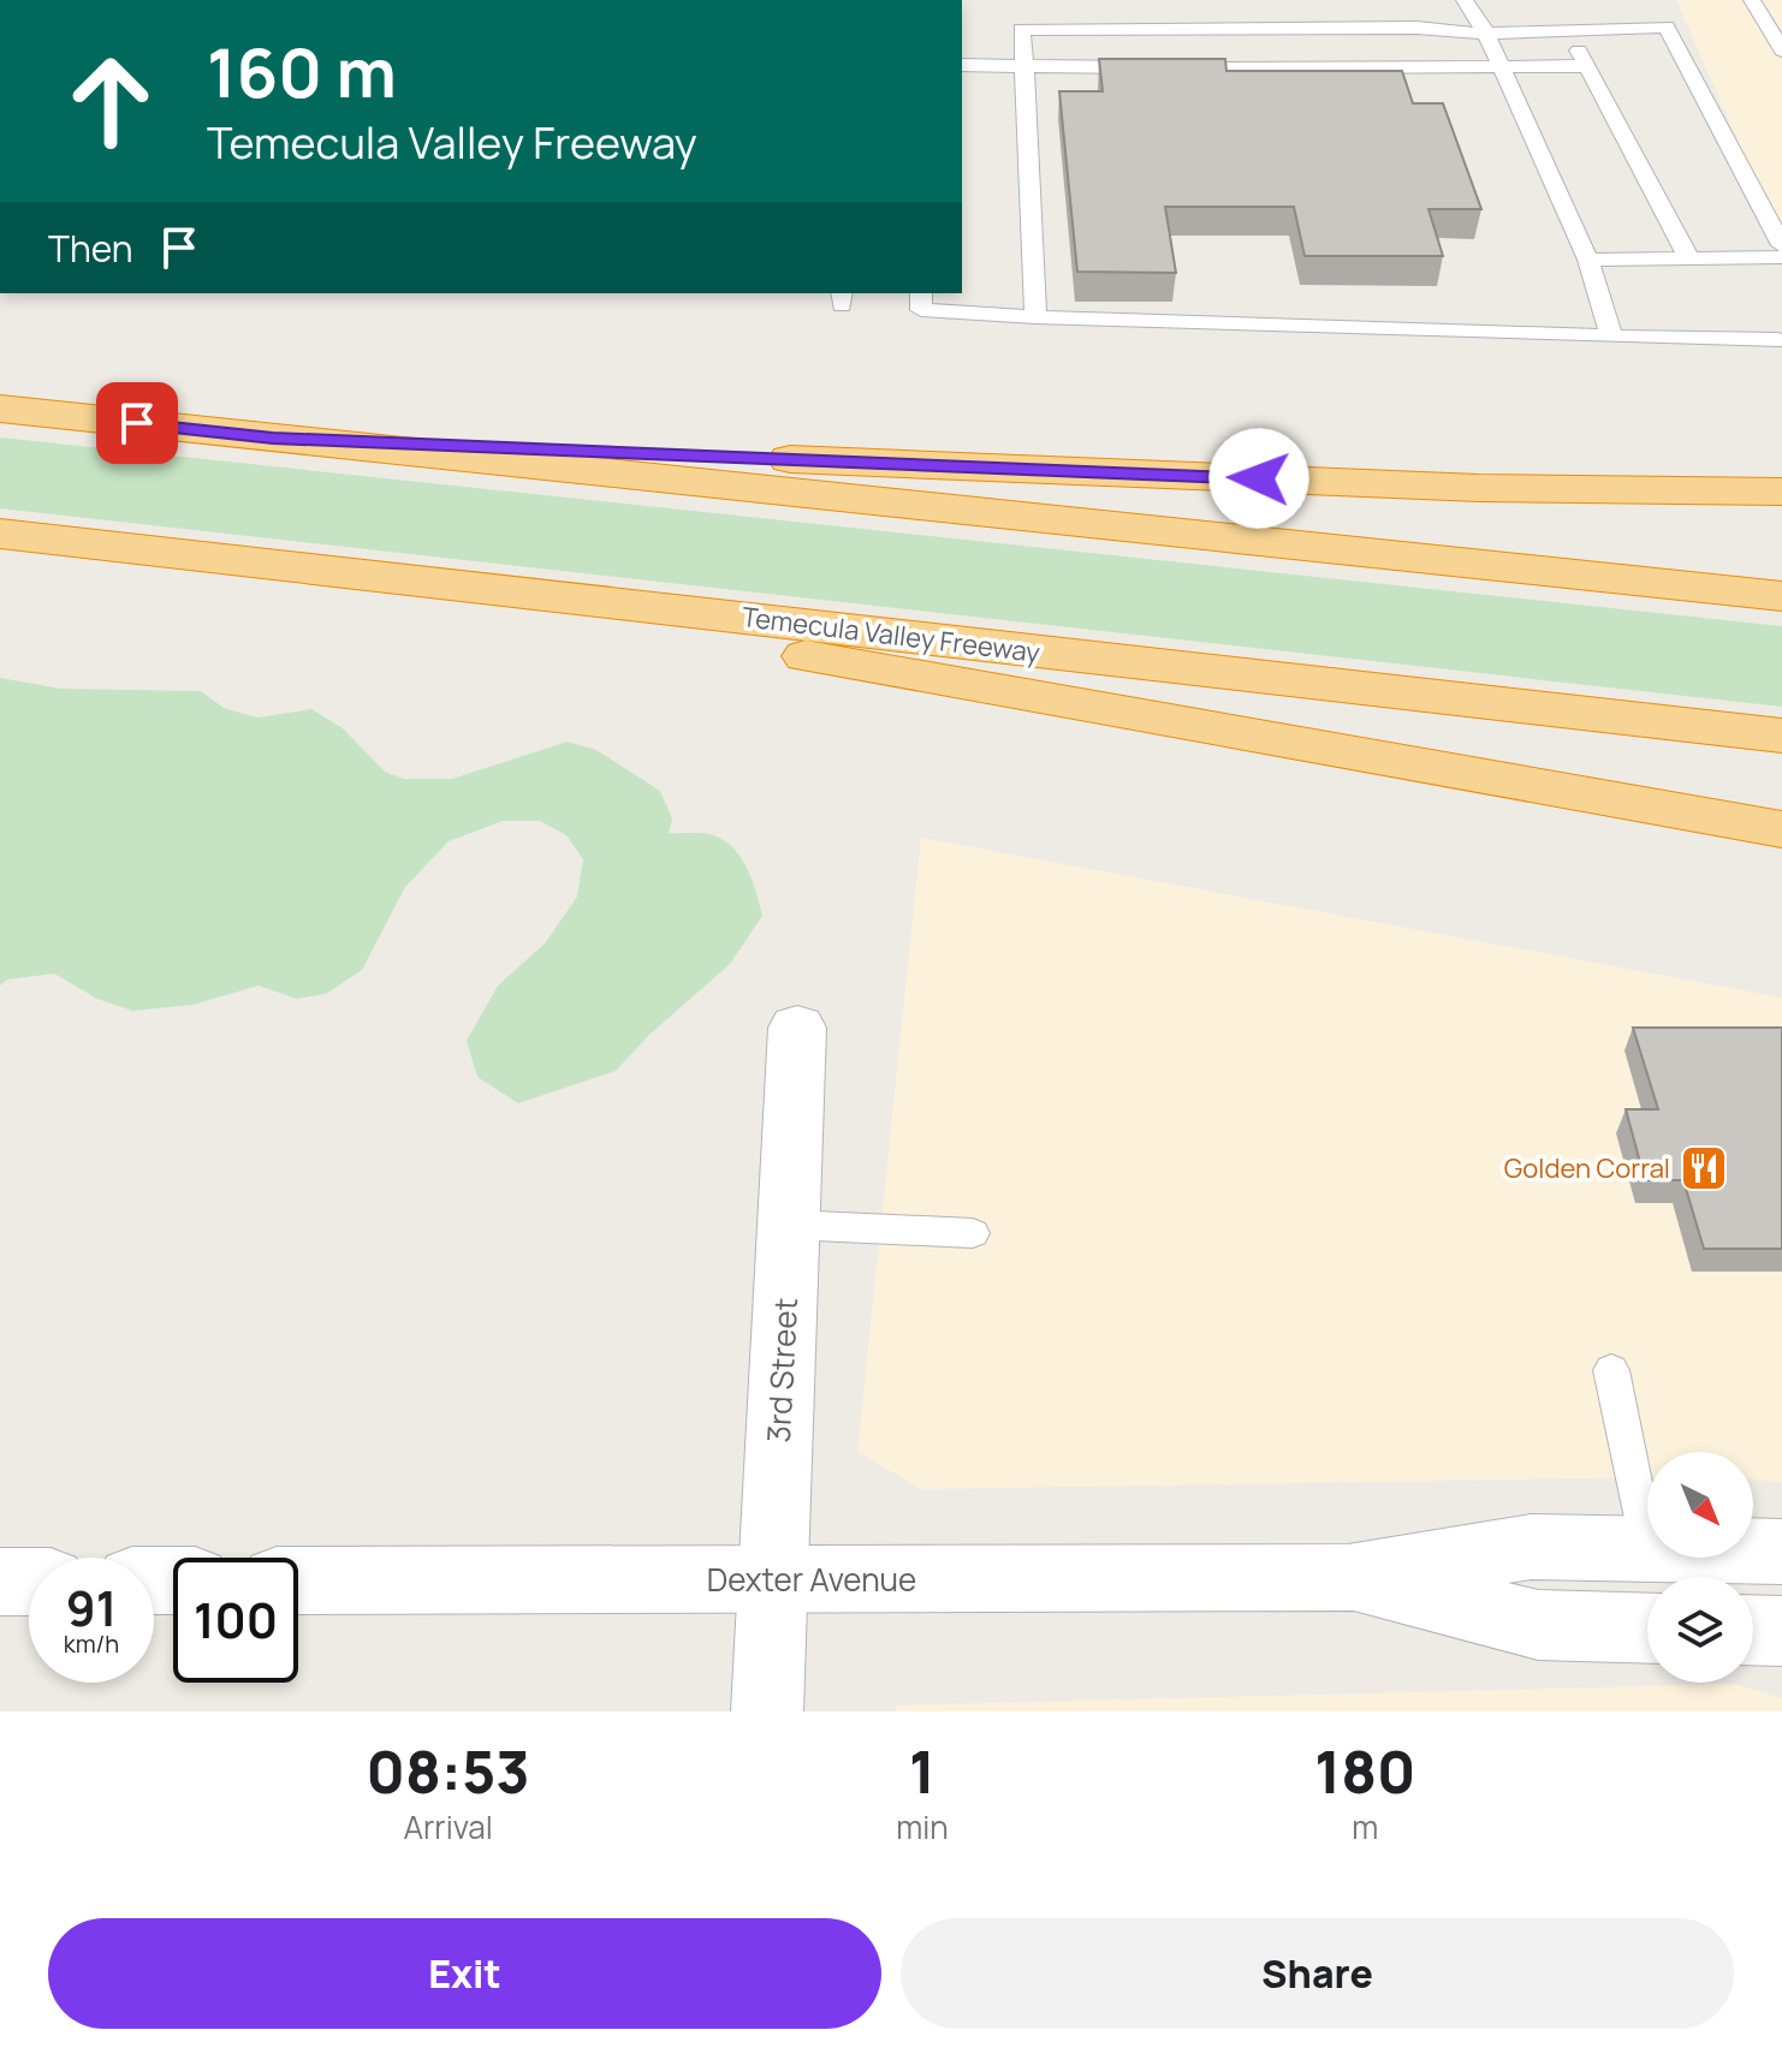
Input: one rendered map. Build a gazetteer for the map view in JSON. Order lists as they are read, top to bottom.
{
  "streets": {
    "highway": ["Temecula Valley Freeway"],
    "street": ["3rd Street", "Dexter Avenue"]
  },
  "crossings": [
    ["3rd Street", "Dexter Avenue"]
  ],
  "places": {
    "restaurant": ["Golden Corral"]
  },
  "north": "bottom right",
  "page": {
    "turn": ["160 m", "Temecula Valley Freeway"],
    "then": "Then",
    "speed": "91 km/h",
    "limit": "100",
    "eta": [
      "08:53",
      "Arrival",
      "1",
      "min",
      "180",
      "m"
    ],
    "buttons": ["Exit", "Share"]
  }
}
